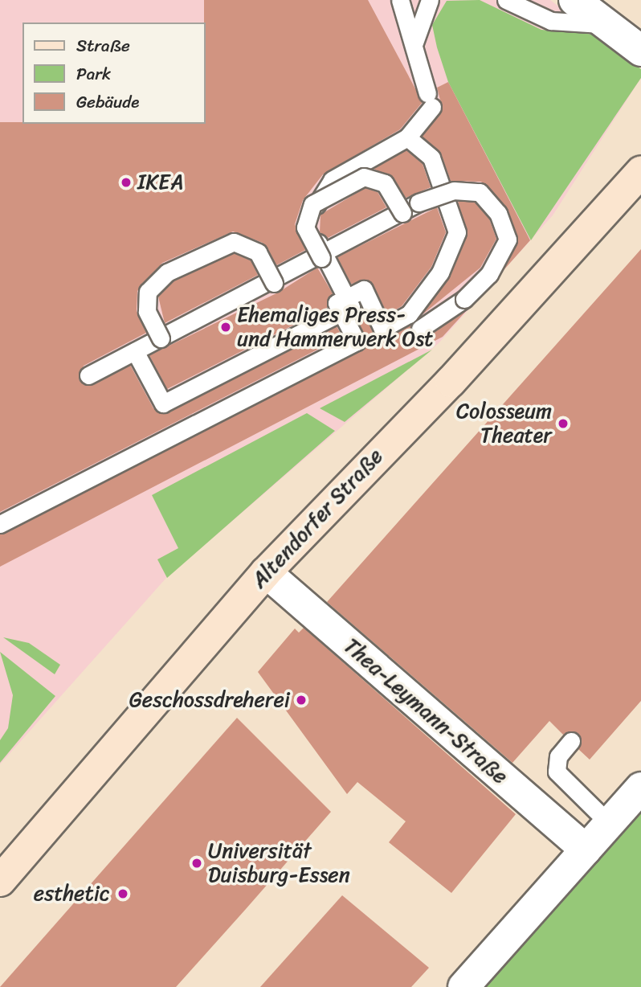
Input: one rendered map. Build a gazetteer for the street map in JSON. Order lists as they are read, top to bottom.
{
  "streets": {
    "main road": ["Altendorfer Straße"],
    "street": ["Thea-Leymann-Straße"]
  },
  "crossings": [
    ["Altendorfer Straße", "Thea-Leymann-Straße"]
  ],
  "places": [
    "IKEA",
    "Ehemaliges Press- und Hammerwerk Ost",
    "Colosseum Theater",
    "Geschossdreherei",
    "Universität Duisburg-Essen",
    "esthetic"
  ],
  "legend": ["Straße", "Park", "Gebäude"]
}
